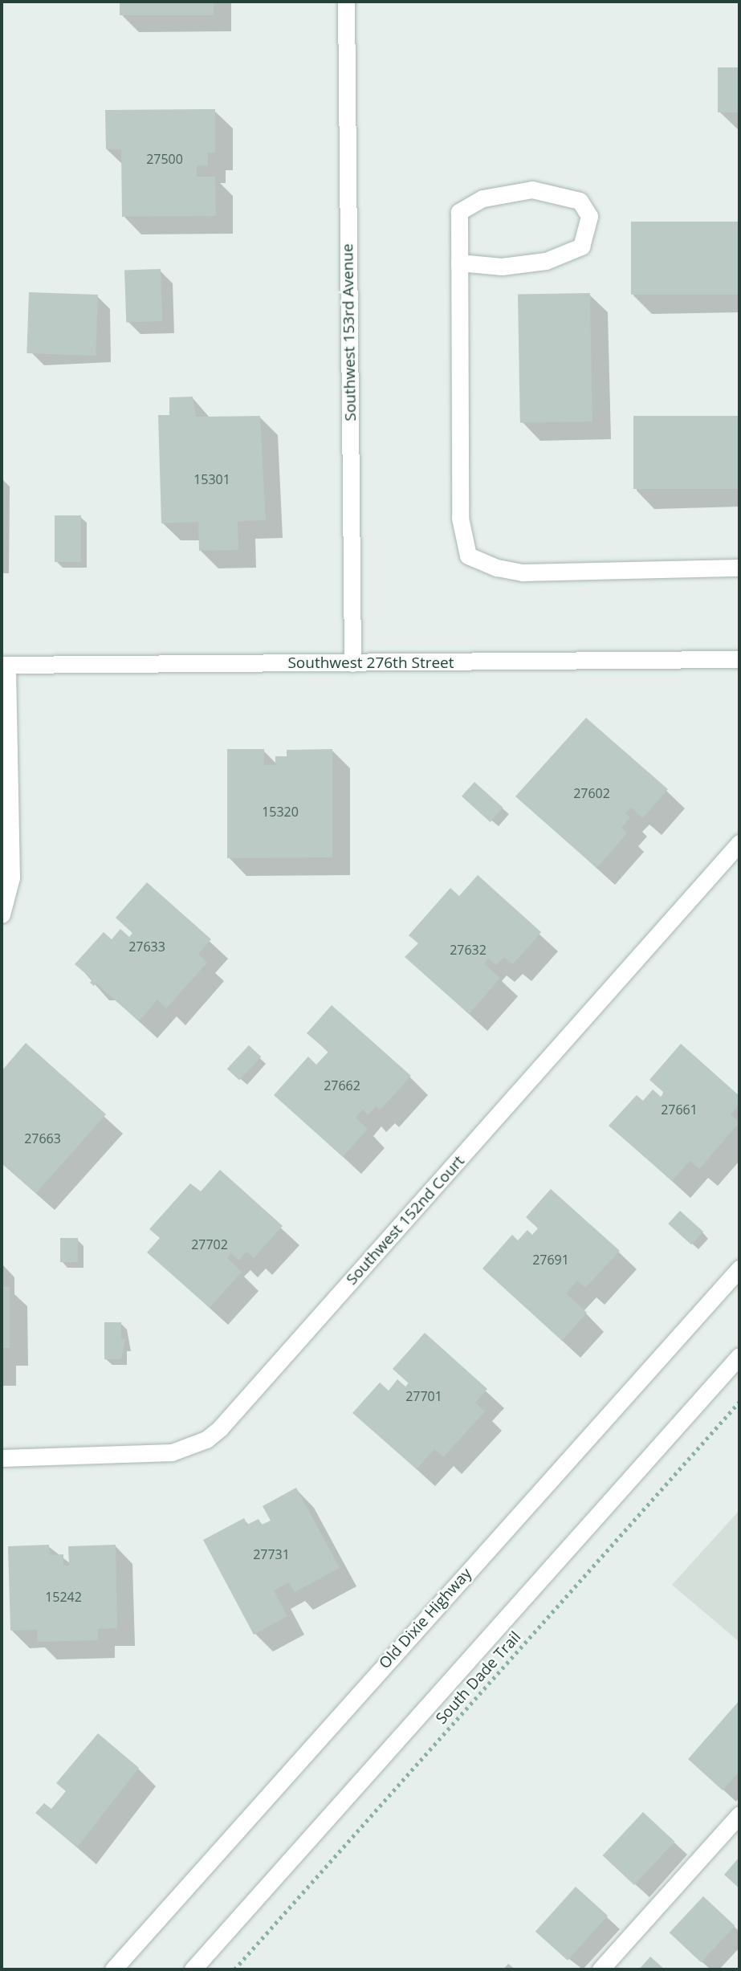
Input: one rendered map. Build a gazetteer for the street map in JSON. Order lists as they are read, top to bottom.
{
  "streets": {
    "street": [
      "Southwest 153rd Avenue",
      "Southwest 276th Street",
      "Southwest 152nd Court",
      "Old Dixie Highway"
    ],
    "path": ["South Dade Trail"]
  },
  "crossings": [
    ["Southwest 153rd Avenue", "Southwest 276th Street"]
  ],
  "house_numbers": [
    "27500",
    "15301",
    "27602",
    "15320",
    "27633",
    "27632",
    "27662",
    "27661",
    "27663",
    "27702",
    "27691",
    "27701",
    "27731",
    "15242"
  ]
}
